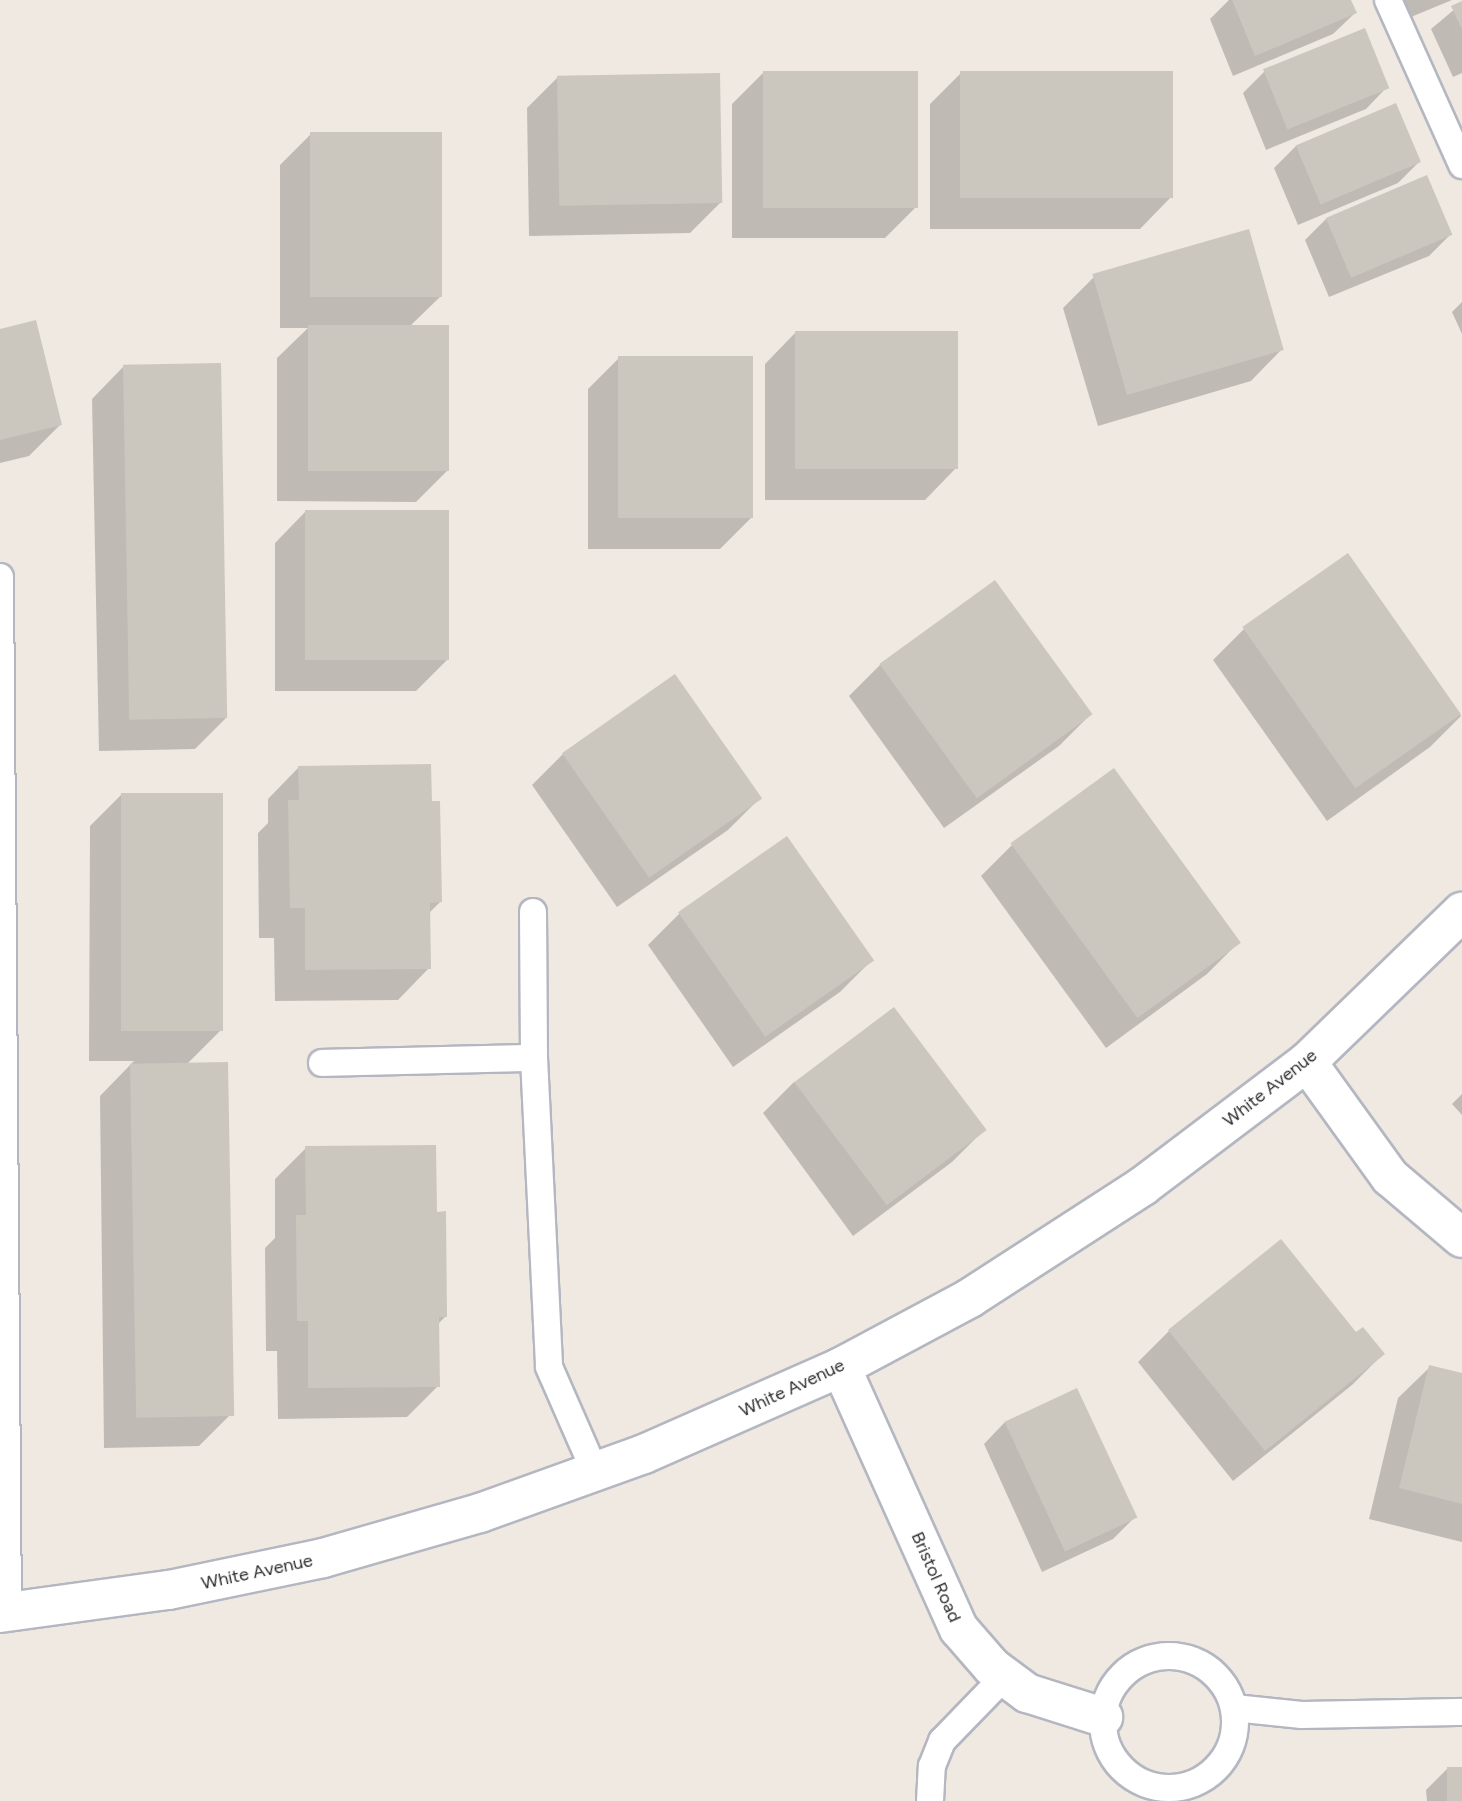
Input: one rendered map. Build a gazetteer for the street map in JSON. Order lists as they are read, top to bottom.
{
  "streets": {
    "street": ["White Avenue", "Bristol Road"]
  },
  "crossings": [
    ["White Avenue", "Bristol Road"]
  ]
}
